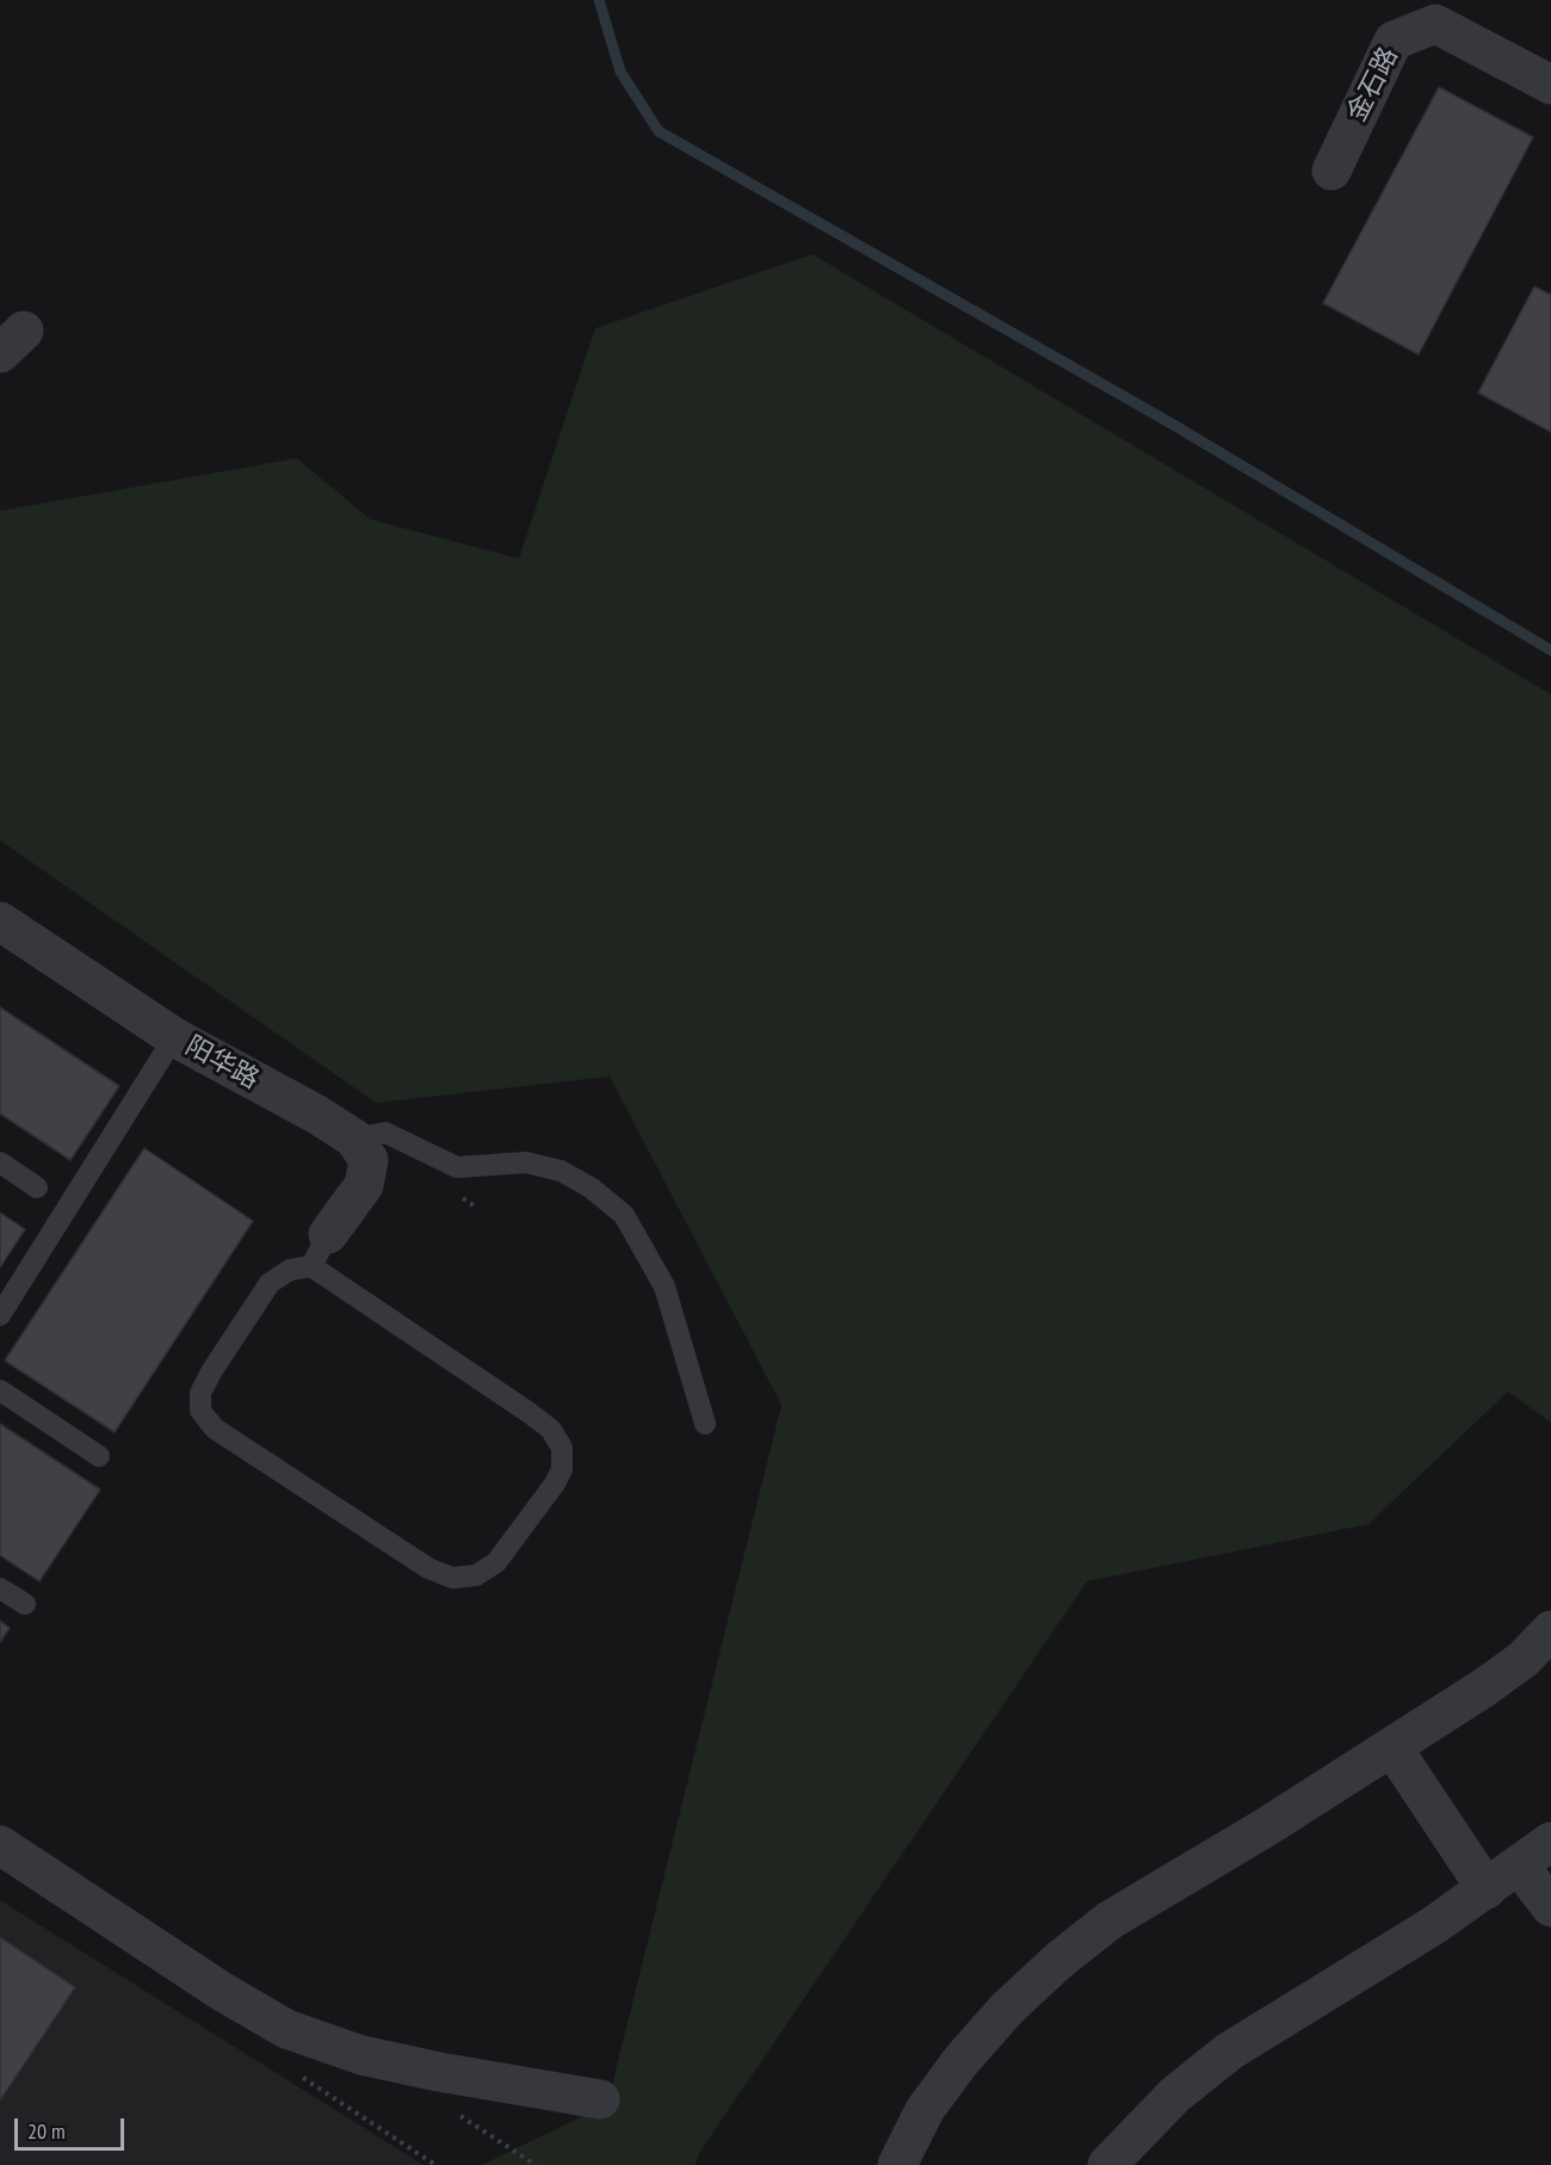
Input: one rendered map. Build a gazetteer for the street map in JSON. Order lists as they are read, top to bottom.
{
  "streets": {
    "street": ["金石路", "阳华路"]
  },
  "scale_bar": "20 m"
}
